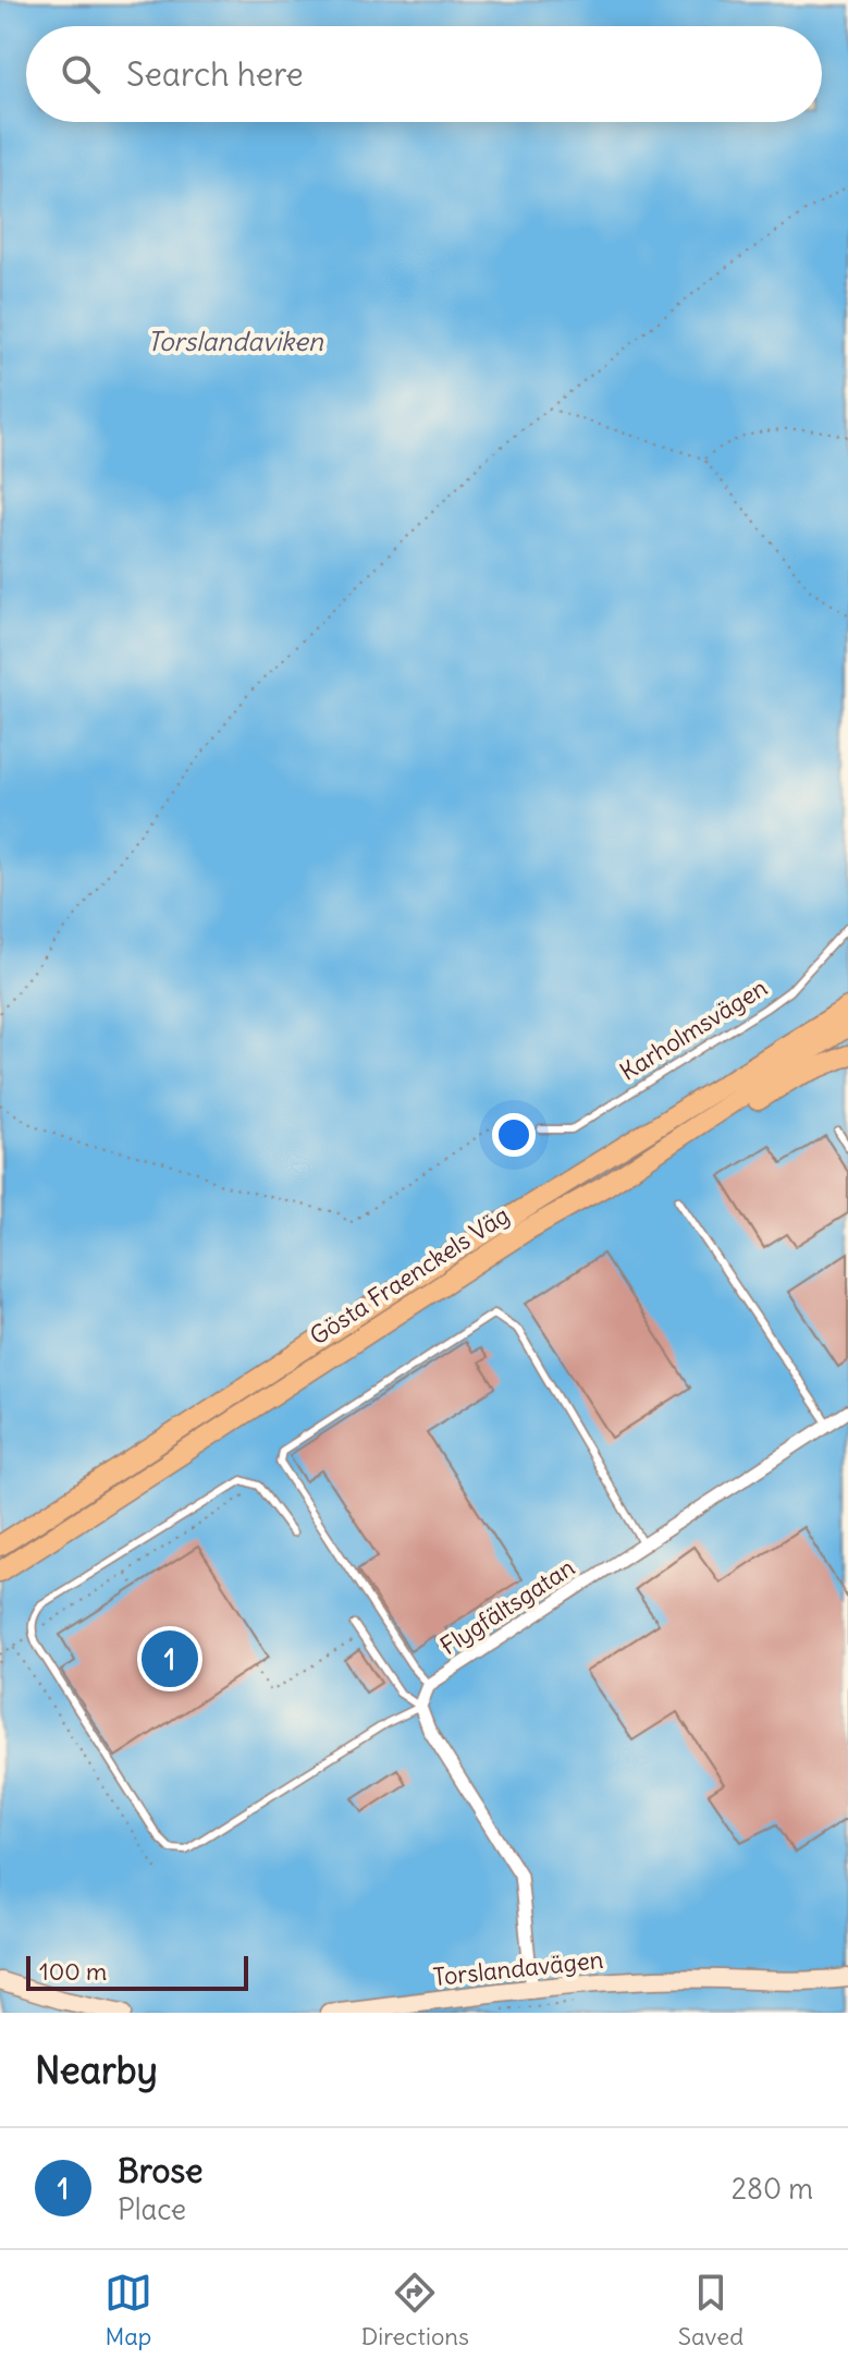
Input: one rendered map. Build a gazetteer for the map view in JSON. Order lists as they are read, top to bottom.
{
  "streets": {
    "main road": ["Gösta Fraenckels Väg"],
    "street": ["Flygfältsgatan", "Torslandavägen"],
    "lane": ["Karholmsvägen"]
  },
  "water": ["Torslandaviken"],
  "scale_bar": "100 m",
  "page": {
    "search": "Search here",
    "pins": "1",
    "scale": "100 m",
    "heading": "Nearby",
    "list": [
      {
        "mark": "1",
        "name": "Brose",
        "note": "Place",
        "value": "280 m"
      }
    ],
    "nav": ["Map", "Directions", "Saved"]
  }
}
